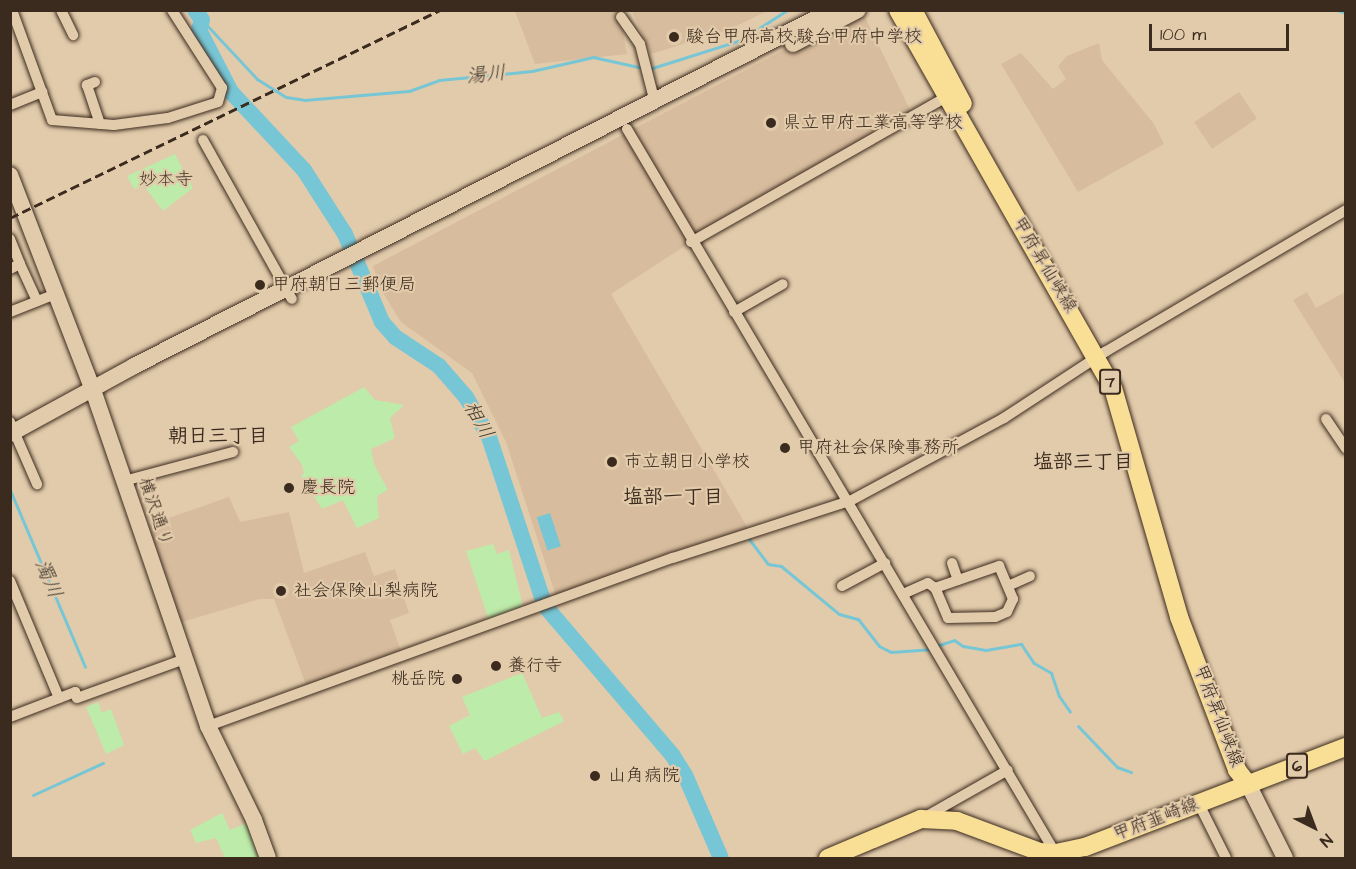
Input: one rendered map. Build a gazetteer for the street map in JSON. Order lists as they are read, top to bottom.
{
  "streets": {
    "main road": [
      "甲府昇仙峡線",
      "7",
      "6",
      "甲府韮崎線"
    ],
    "street": ["横沢通り"]
  },
  "crossings": [
    ["甲府昇仙峡線", "甲府韮崎線"]
  ],
  "districts": ["朝日三丁目", "塩部三丁目", "塩部一丁目"],
  "water": ["湯川", "相川", "濁川"],
  "parks": ["妙本寺"],
  "places": [
    "駿台甲府高校;駿台甲府中学校",
    "県立甲府工業高等学校",
    "甲府朝日三郵便局",
    "甲府社会保険事務所",
    "市立朝日小学校",
    "慶長院",
    "社会保険山梨病院",
    "養行寺",
    "桃岳院",
    "山角病院"
  ],
  "scale_bar": "100 m",
  "north": "bottom right"
}
